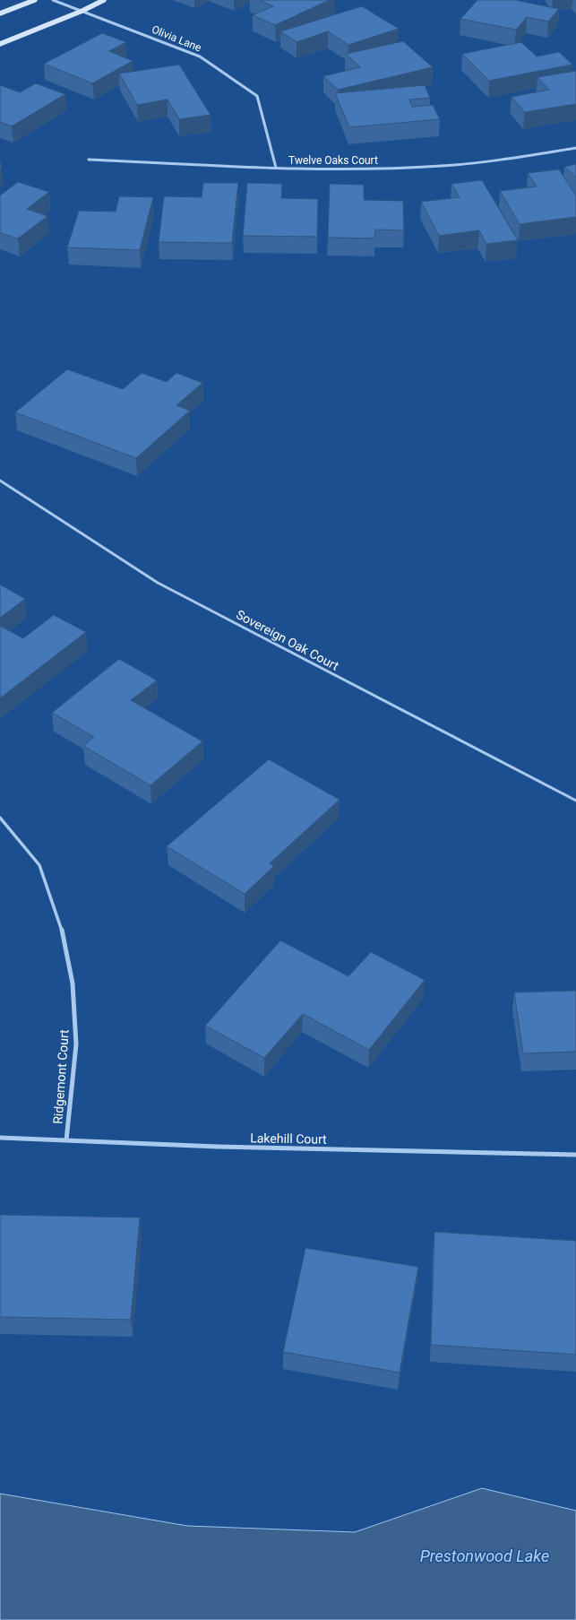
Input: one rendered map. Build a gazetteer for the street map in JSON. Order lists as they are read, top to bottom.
{
  "streets": {
    "street": [
      "Olivia Lane",
      "Twelve Oaks Court",
      "Ridgemont Court",
      "Lakehill Court"
    ],
    "lane": ["Sovereign Oak Court"]
  },
  "crossings": [
    ["Olivia Lane", "Twelve Oaks Court"],
    ["Ridgemont Court", "Lakehill Court"]
  ],
  "water": ["Prestonwood Lake"]
}
